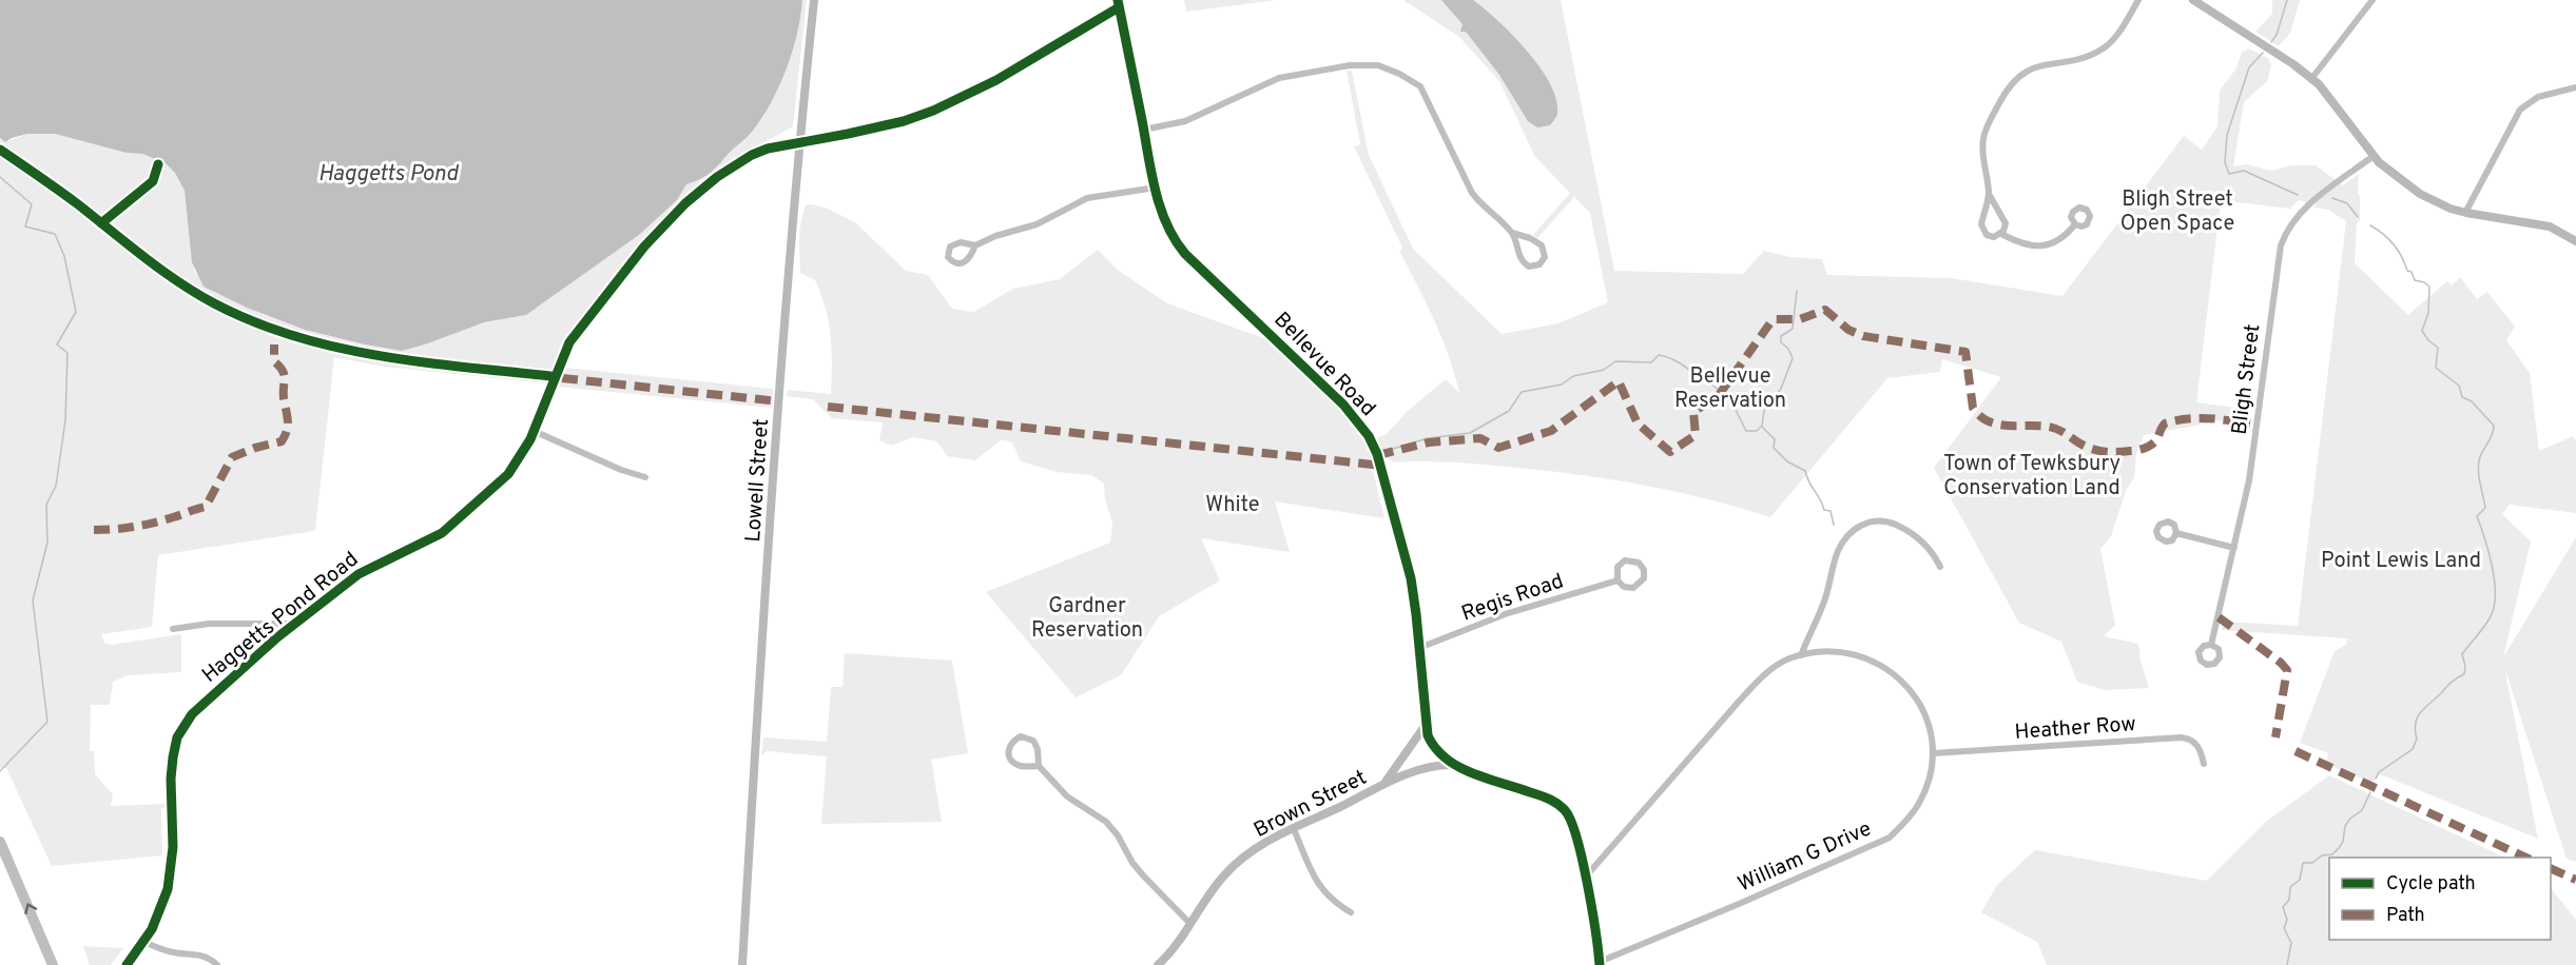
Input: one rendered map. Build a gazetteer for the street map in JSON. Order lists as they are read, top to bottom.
{
  "streets": {
    "street": [
      "Bellevue Road",
      "Bligh Street",
      "Lowell Street",
      "Regis Road",
      "Haggetts Pond Road",
      "Heather Row",
      "Brown Street",
      "William G Drive"
    ]
  },
  "crossings": [
    ["Bellevue Road", "Regis Road"],
    ["Bellevue Road", "Haggetts Pond Road"],
    ["Bellevue Road", "Brown Street"],
    ["Bellevue Road", "William G Drive"],
    ["Lowell Street", "Haggetts Pond Road"],
    ["Heather Row", "William G Drive"]
  ],
  "water": ["Haggetts Pond"],
  "parks": [
    "Bligh Street Open Space",
    "Bellevue Reservation",
    "Town of Tewksbury Conservation Land",
    "White",
    "Point Lewis Land",
    "Gardner Reservation"
  ],
  "legend": ["Cycle path", "Path"]
}
